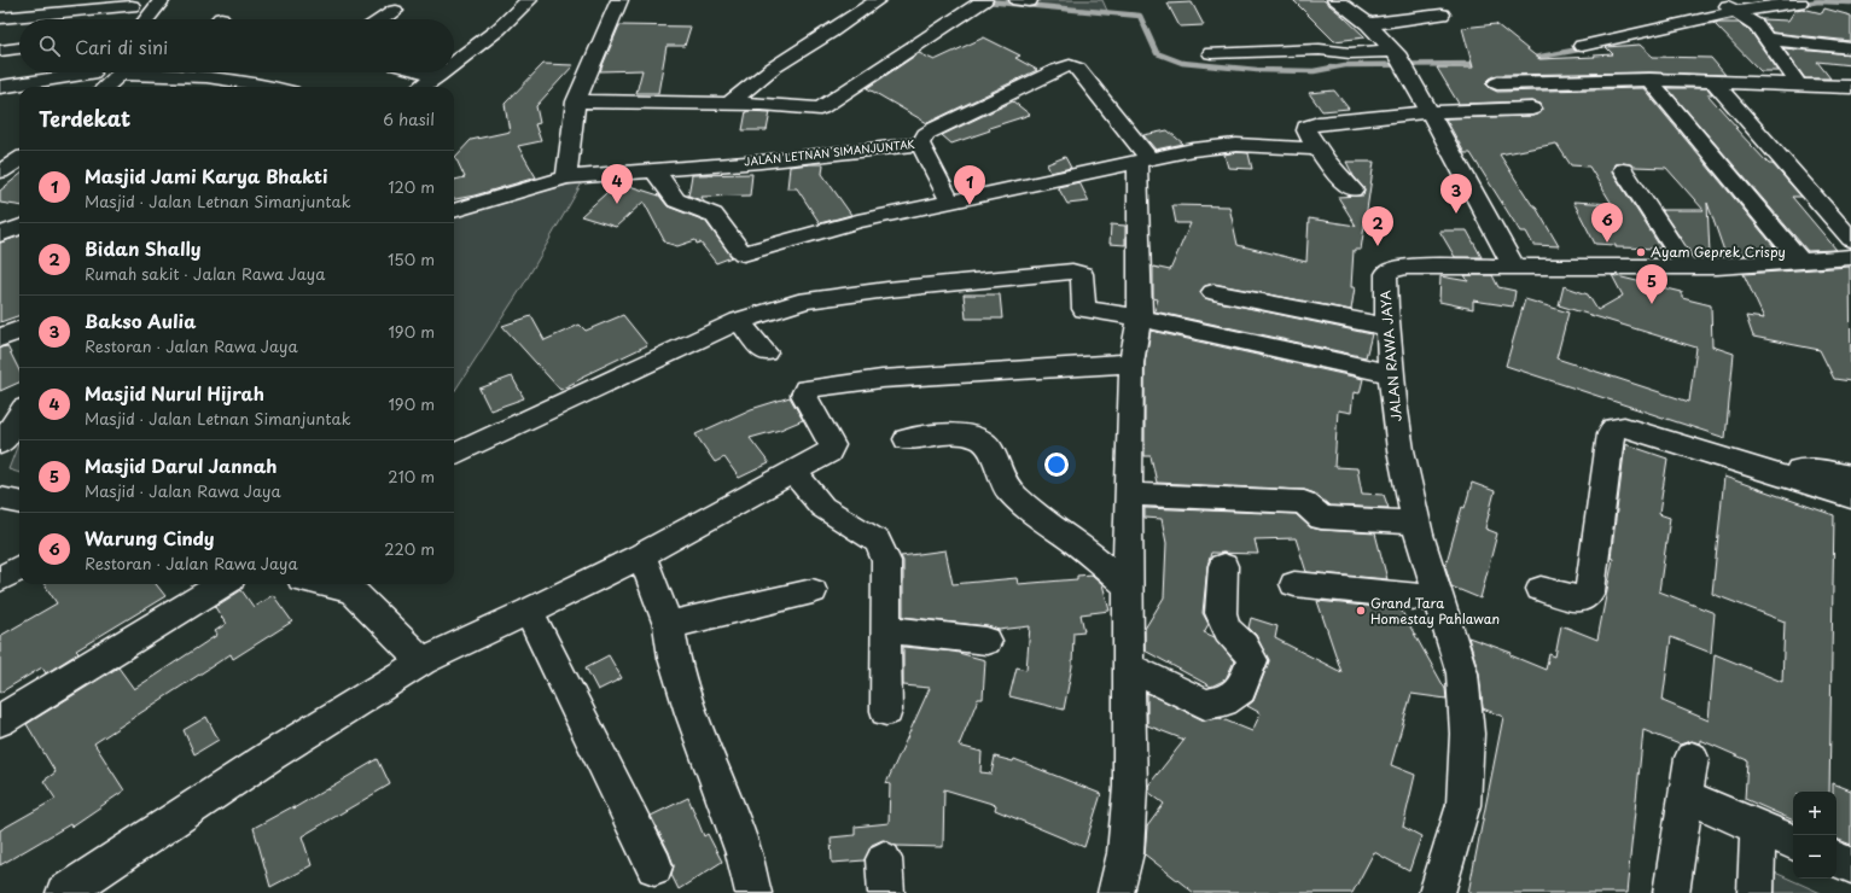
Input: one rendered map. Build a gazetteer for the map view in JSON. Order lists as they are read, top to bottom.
{
  "streets": {
    "street": ["JALAN LETNAN SIMANJUNTAK", "JALAN RAWA JAYA"]
  },
  "places": ["Ayam Geprek Crispy", "Grand Tara Homestay Pahlawan"],
  "page": {
    "search": "Cari di sini",
    "heading": ["Terdekat", "6 hasil"],
    "list": [
      {
        "mark": "1",
        "name": "Masjid Jami Karya Bhakti",
        "note": "Masjid · Jalan Letnan Simanjuntak",
        "value": "120 m"
      },
      {
        "mark": "2",
        "name": "Bidan Shally",
        "note": "Rumah sakit · Jalan Rawa Jaya",
        "value": "150 m"
      },
      {
        "mark": "3",
        "name": "Bakso Aulia",
        "note": "Restoran · Jalan Rawa Jaya",
        "value": "190 m"
      },
      {
        "mark": "4",
        "name": "Masjid Nurul Hijrah",
        "note": "Masjid · Jalan Letnan Simanjuntak",
        "value": "190 m"
      },
      {
        "mark": "5",
        "name": "Masjid Darul Jannah",
        "note": "Masjid · Jalan Rawa Jaya",
        "value": "210 m"
      },
      {
        "mark": "6",
        "name": "Warung Cindy",
        "note": "Restoran · Jalan Rawa Jaya",
        "value": "220 m"
      }
    ],
    "pins": [
      "4",
      "1",
      "3",
      "6",
      "2",
      "5"
    ],
    "map_buttons": ["+", "−"]
  }
}
